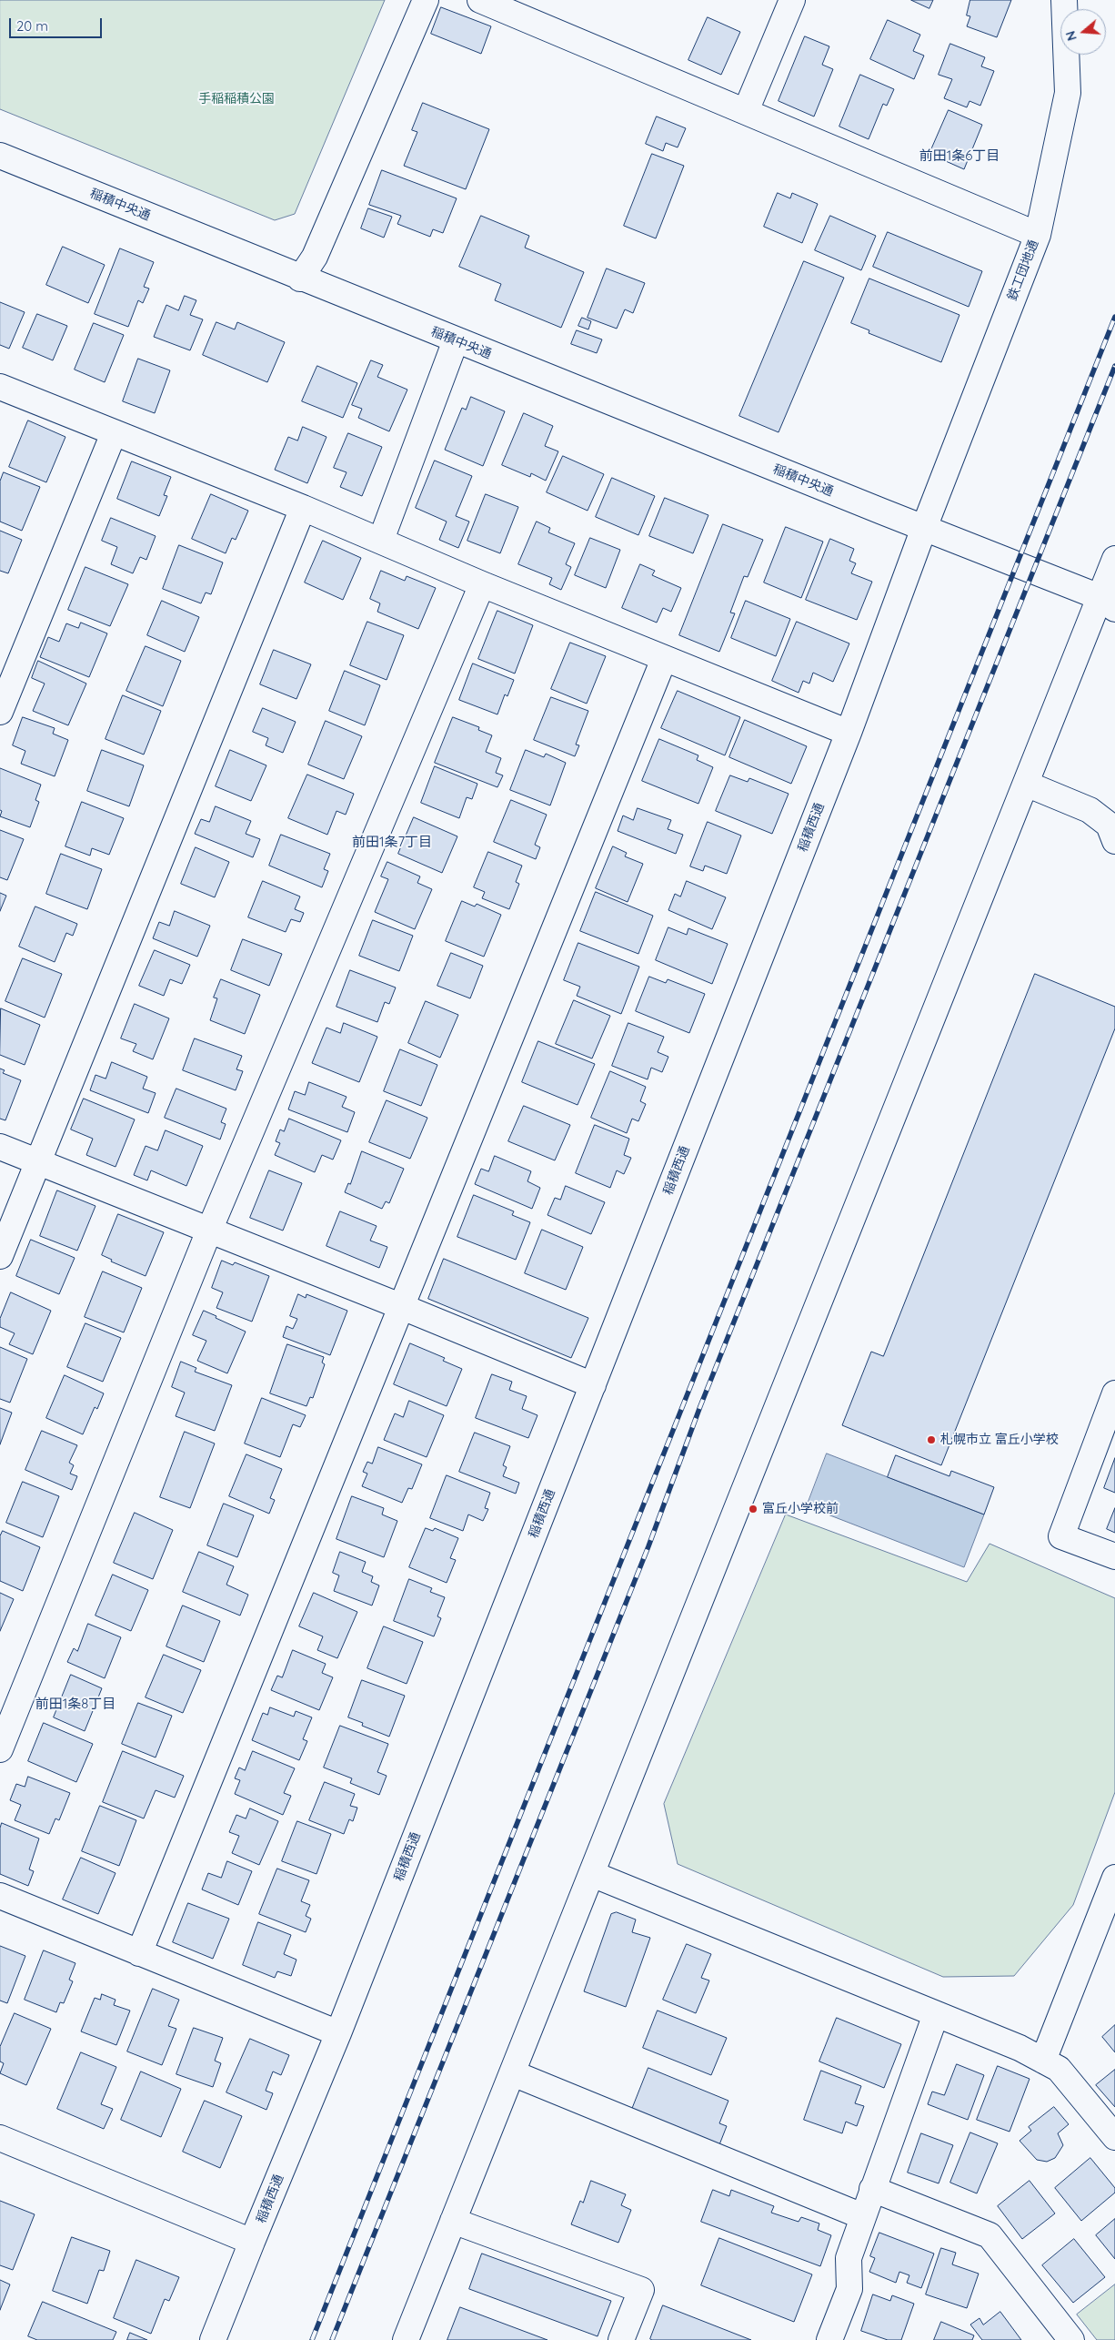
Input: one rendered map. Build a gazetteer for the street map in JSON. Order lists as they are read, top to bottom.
{
  "streets": {
    "street": ["稲積中央通", "鉄工団地通", "稲積西通"]
  },
  "crossings": [
    ["稲積中央通", "鉄工団地通"],
    ["稲積中央通", "稲積西通"],
    ["鉄工団地通", "稲積西通"]
  ],
  "districts": ["前田1条6丁目", "前田1条7丁目", "前田1条8丁目"],
  "parks": ["手稲稲積公園"],
  "places": ["札幌市立 富丘小学校", "富丘小学校前"],
  "scale_bar": "20 m",
  "north": "left"
}
